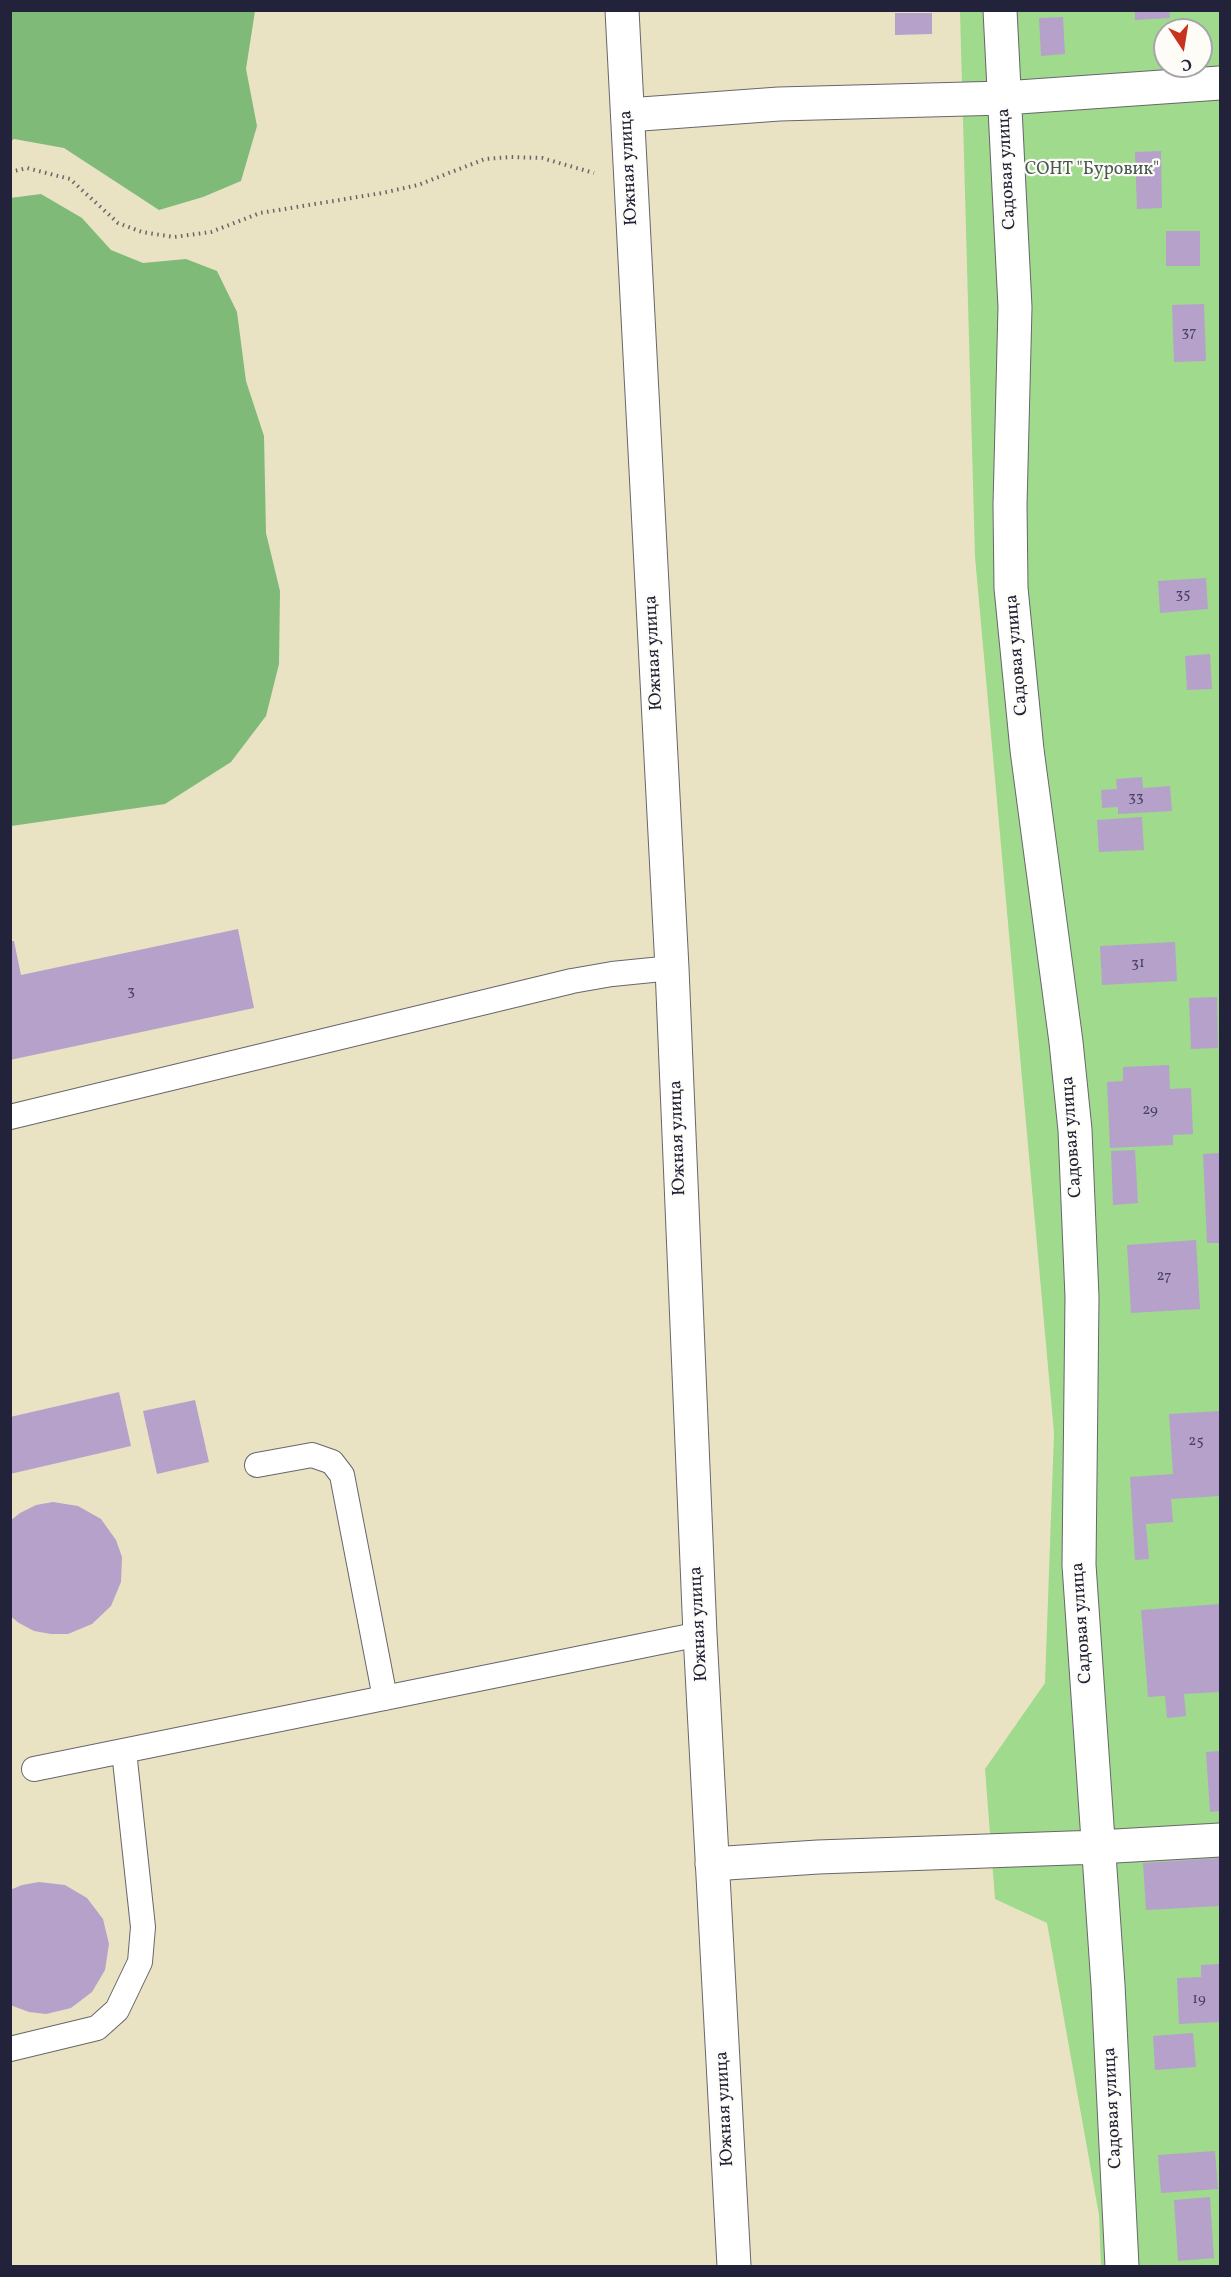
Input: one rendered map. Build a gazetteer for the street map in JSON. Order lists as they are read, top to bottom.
{
  "streets": {
    "street": ["Южная улица", "Садовая улица"]
  },
  "parks": ["СОНТ \"Буровик\""],
  "house_numbers": [
    "37",
    "35",
    "33",
    "31",
    "3",
    "29",
    "27",
    "25",
    "19"
  ],
  "north": "bottom"
}
